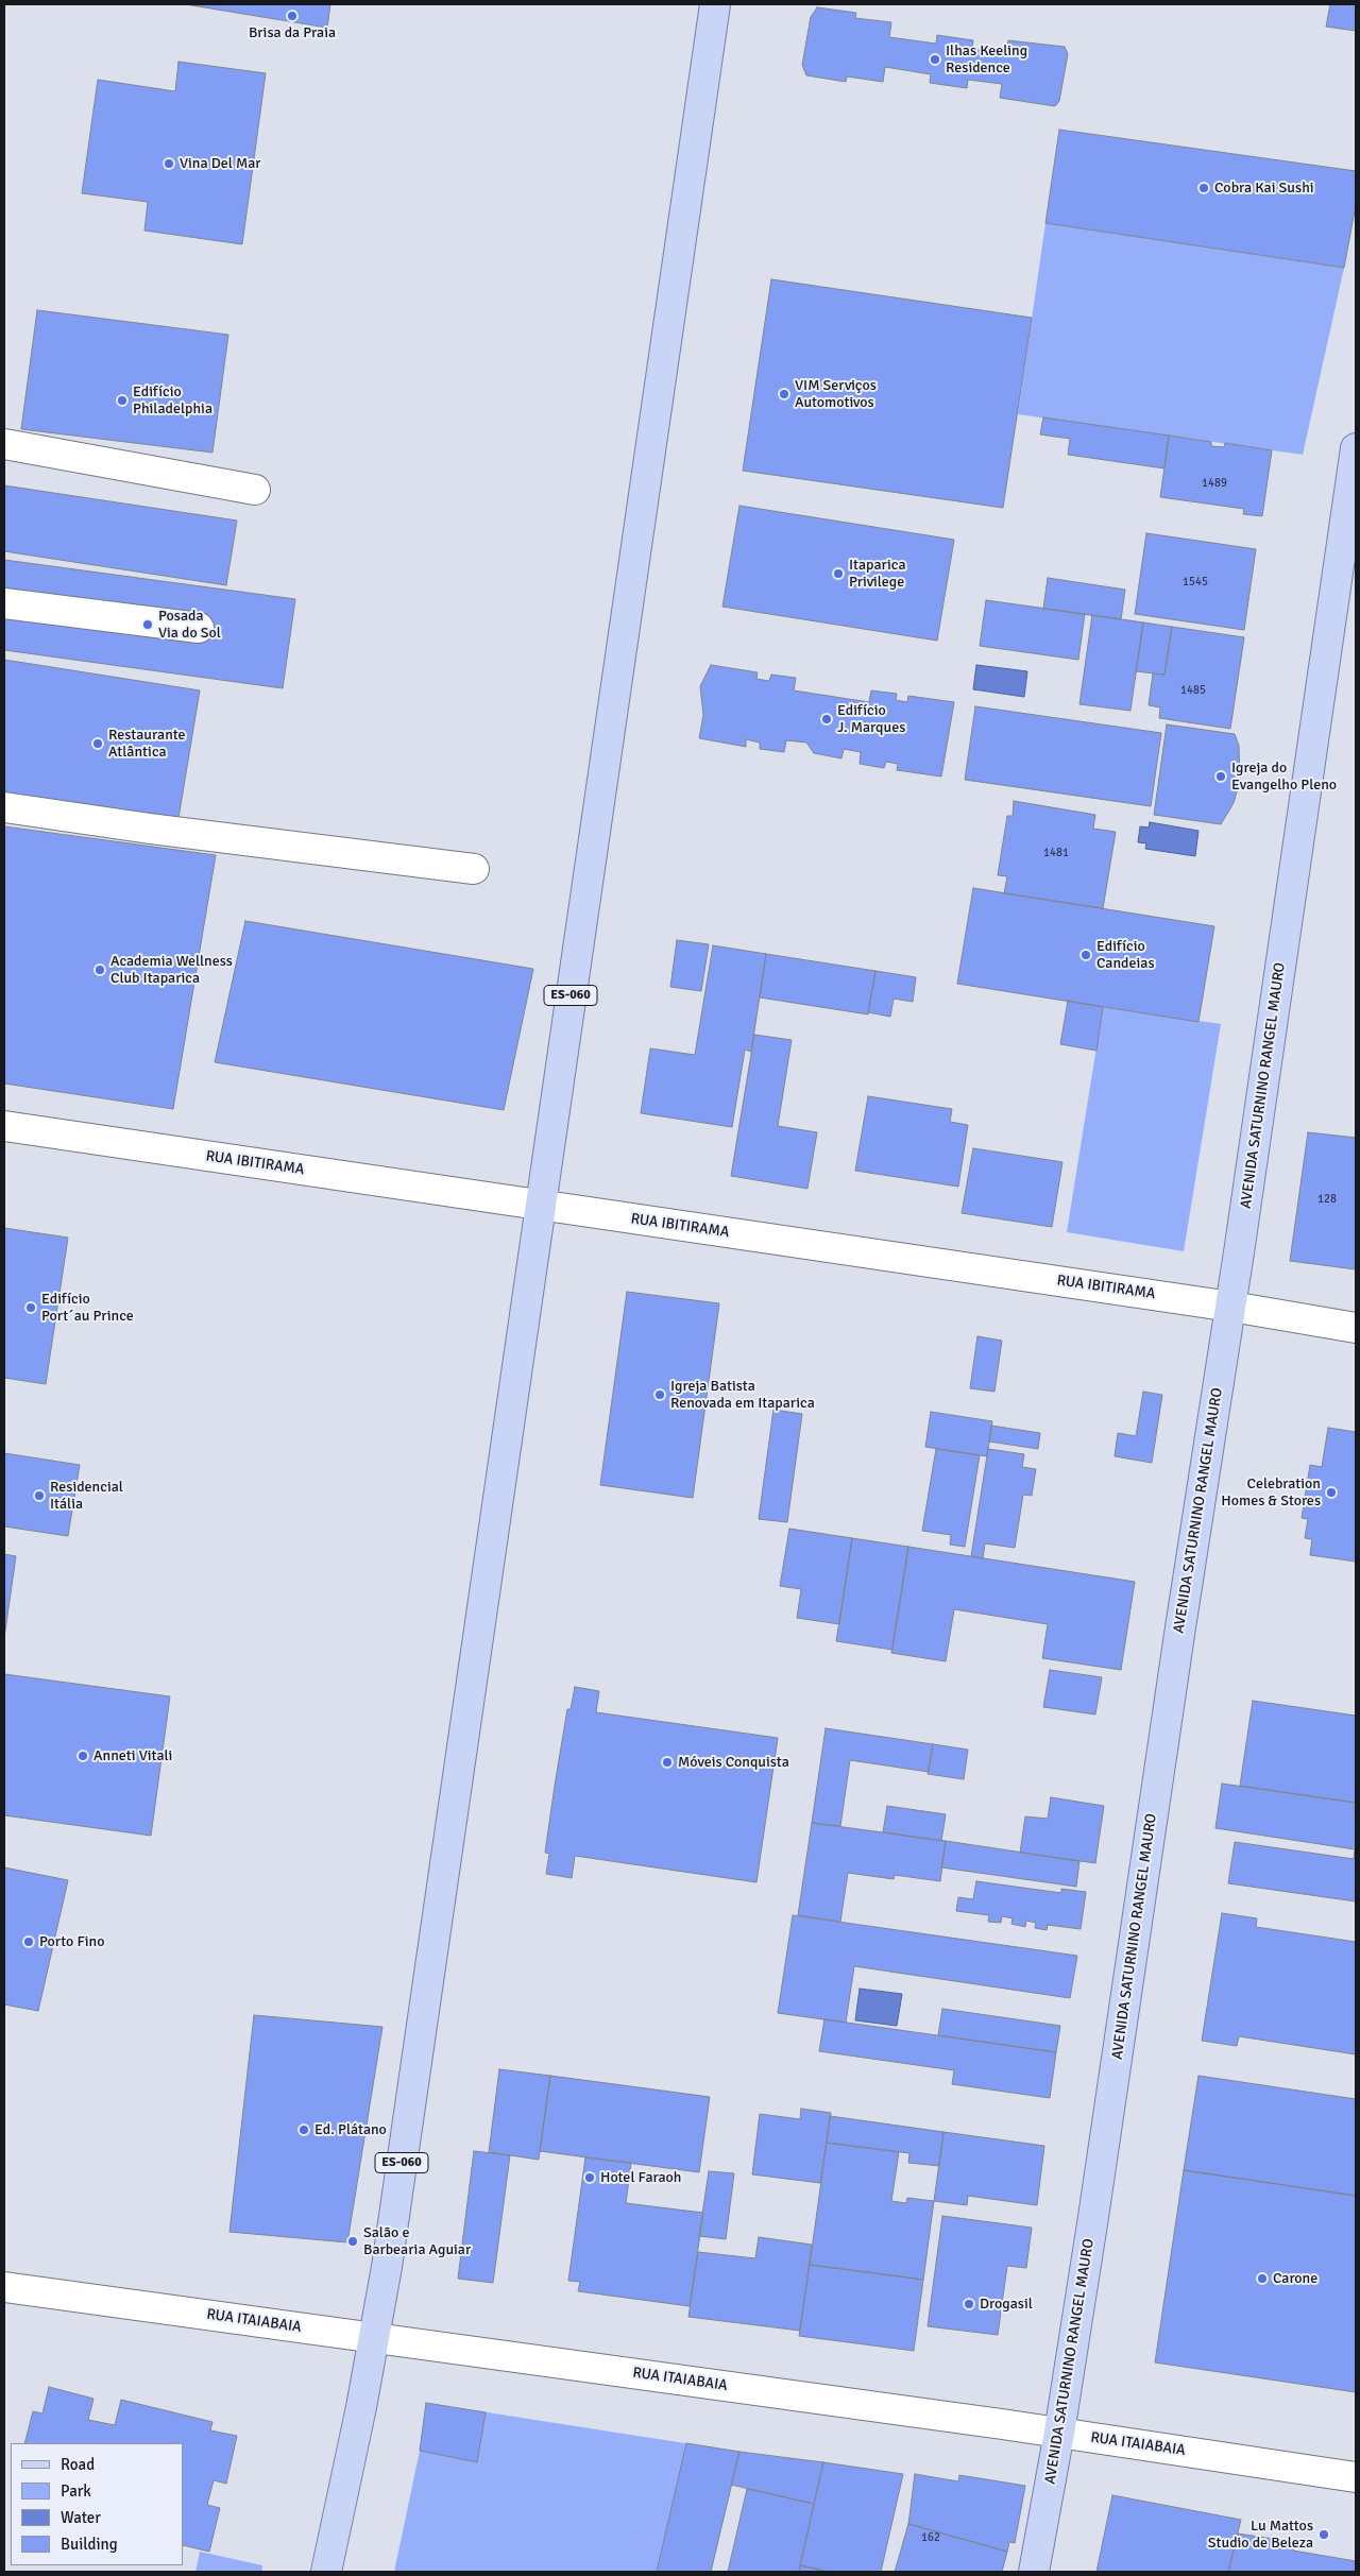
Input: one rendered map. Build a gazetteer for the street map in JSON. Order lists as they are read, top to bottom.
{
  "streets": {
    "main road": ["ES-060", "AVENIDA SATURNINO RANGEL MAURO"],
    "street": ["RUA IBITIRAMA", "RUA ITAIABAIA"]
  },
  "crossings": [
    ["ES-060", "RUA IBITIRAMA"],
    ["ES-060", "RUA ITAIABAIA"],
    ["AVENIDA SATURNINO RANGEL MAURO", "RUA IBITIRAMA"],
    ["AVENIDA SATURNINO RANGEL MAURO", "RUA ITAIABAIA"]
  ],
  "places": [
    "Brisa da Praia",
    "Ilhas Keeling Residence",
    "Vina Del Mar",
    "Cobra Kai Sushi",
    "VIM Serviços Automotivos",
    "Edifício Philadelphia",
    "Itaparica Privilege",
    "Posada Via do Sol",
    "Edifício J. Marques",
    "Restaurante Atlântica",
    "Igreja do Evangelho Pleno",
    "Edifício Candeias",
    "Academia Wellness Club Itaparica",
    "Edifício Port´au Prince",
    "Igreja Batista Renovada em Itaparica",
    "Celebration Homes & Stores",
    "Residencial Itália",
    "Anneti Vitali",
    "Móveis Conquista",
    "Porto Fino",
    "Ed. Plátano",
    "Hotel Faraoh",
    "Salão e Barbearia Aguiar",
    "Carone",
    "Drogasil",
    "Lu Mattos Studio de Beleza"
  ],
  "house_numbers": [
    "1489",
    "1545",
    "1485",
    "1481",
    "128",
    "162"
  ],
  "legend": [
    "Road",
    "Park",
    "Water",
    "Building"
  ]
}
